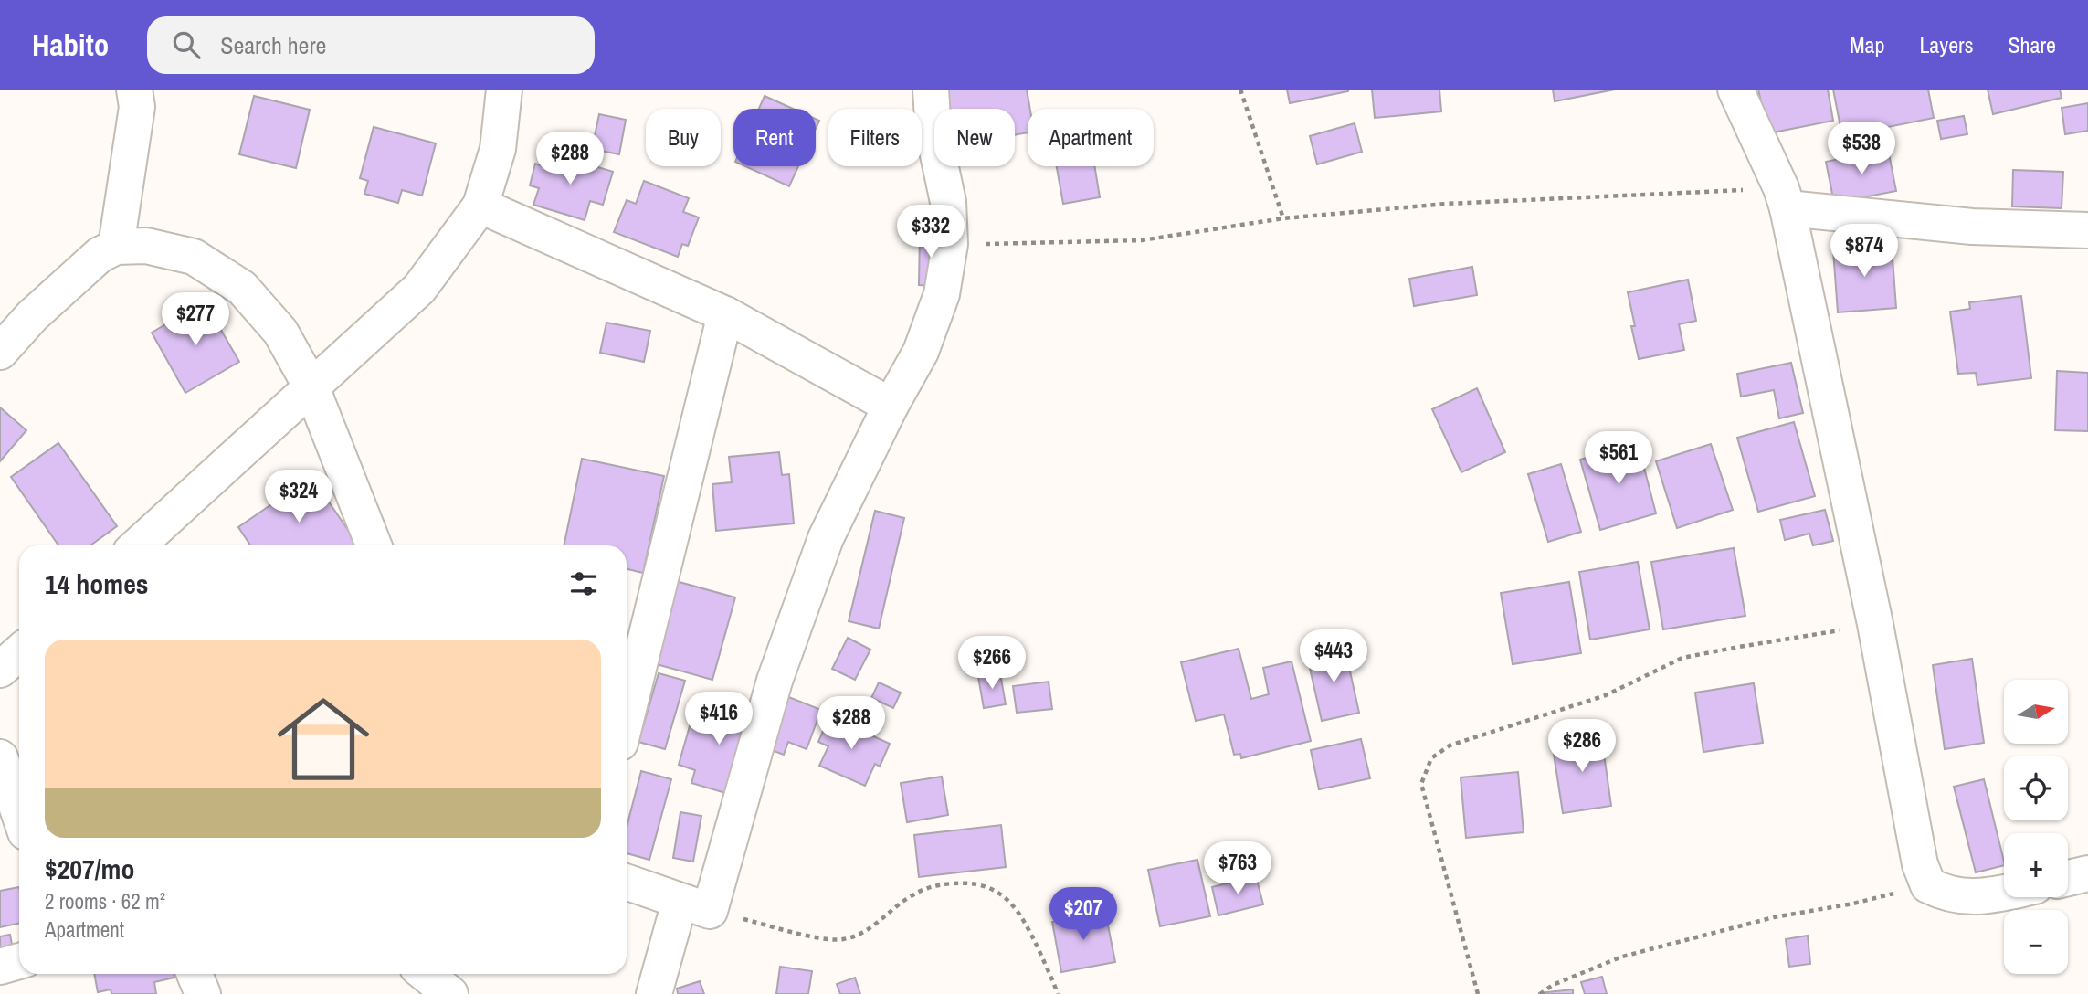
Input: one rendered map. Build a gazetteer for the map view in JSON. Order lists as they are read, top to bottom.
{
  "north": "right",
  "page": {
    "header": "Habito",
    "search": "Search here",
    "nav": ["Map", "Layers", "Share"],
    "chip": [
      "Buy",
      "Rent",
      "Filters",
      "New",
      "Apartment"
    ],
    "price": [
      "$538",
      "$288",
      "$332",
      "$874",
      "$277",
      "$561",
      "$324",
      "$443",
      "$266",
      "$416",
      "$288",
      "$286",
      "$763",
      "$207"
    ],
    "heading": "14 homes",
    "list": [
      {
        "name": "$207/mo",
        "note": "2 rooms · 62 m² · Apartment"
      }
    ],
    "map_buttons": ["+", "−"]
  }
}
